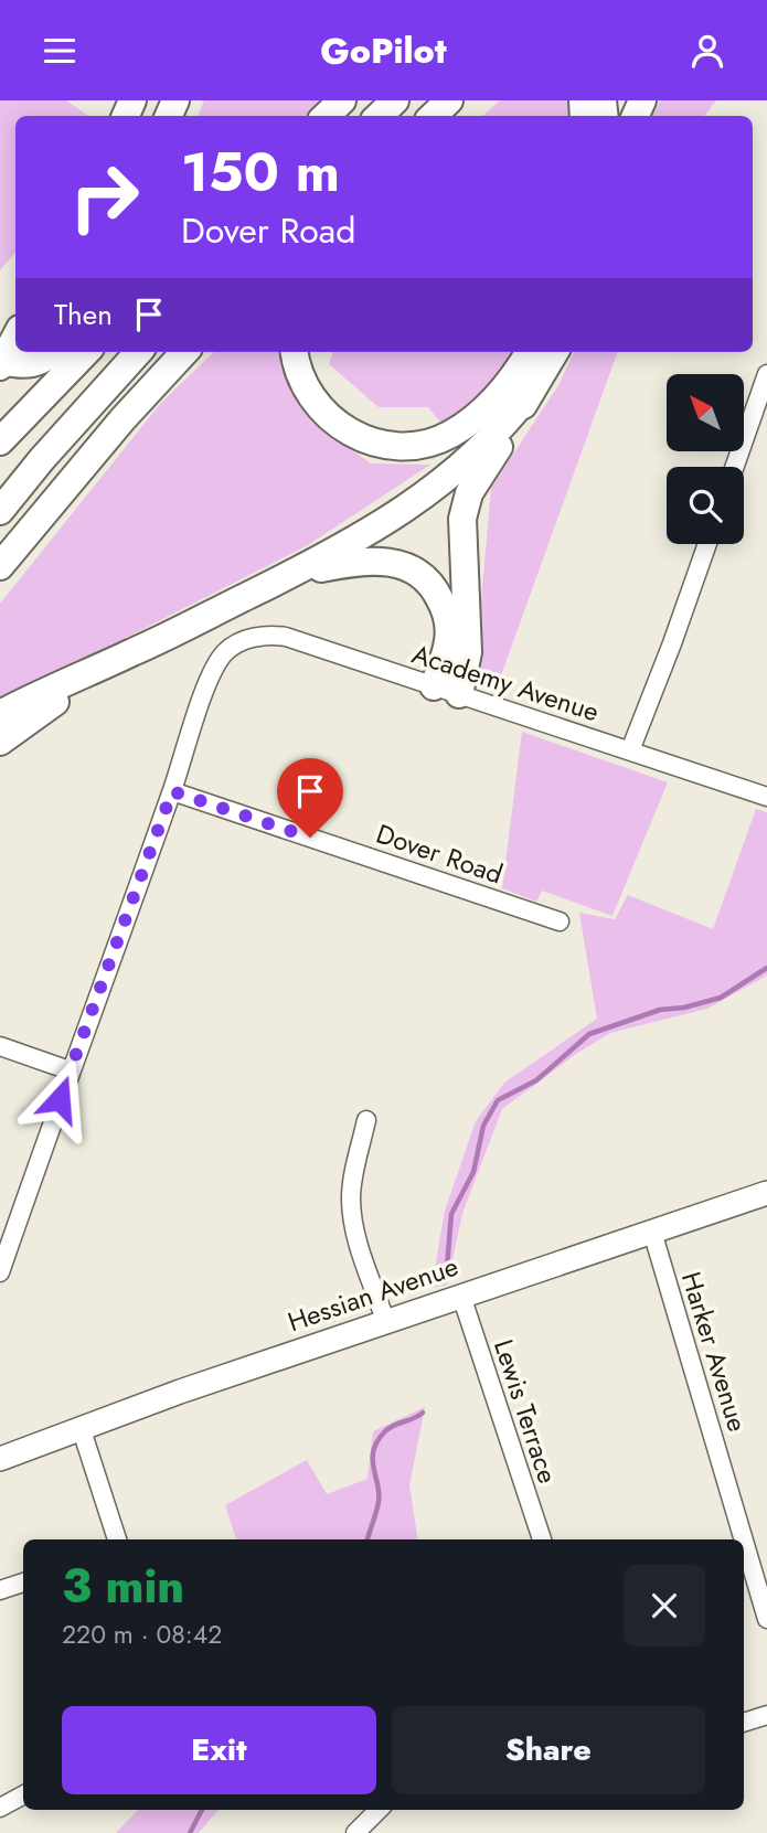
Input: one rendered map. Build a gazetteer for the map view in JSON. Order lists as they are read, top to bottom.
{
  "streets": {
    "main road": ["Hessian Avenue"],
    "street": [
      "Academy Avenue",
      "Dover Road",
      "Harker Avenue",
      "Lewis Terrace"
    ]
  },
  "crossings": [
    ["Academy Avenue", "Dover Road"],
    ["Hessian Avenue", "Harker Avenue"],
    ["Hessian Avenue", "Lewis Terrace"]
  ],
  "north": "top left",
  "page": {
    "header": "GoPilot",
    "turn": ["150 m", "Dover Road"],
    "then": "Then",
    "heading": ["3 min", "220 m · 08:42"],
    "buttons": ["Exit", "Share"]
  }
}
